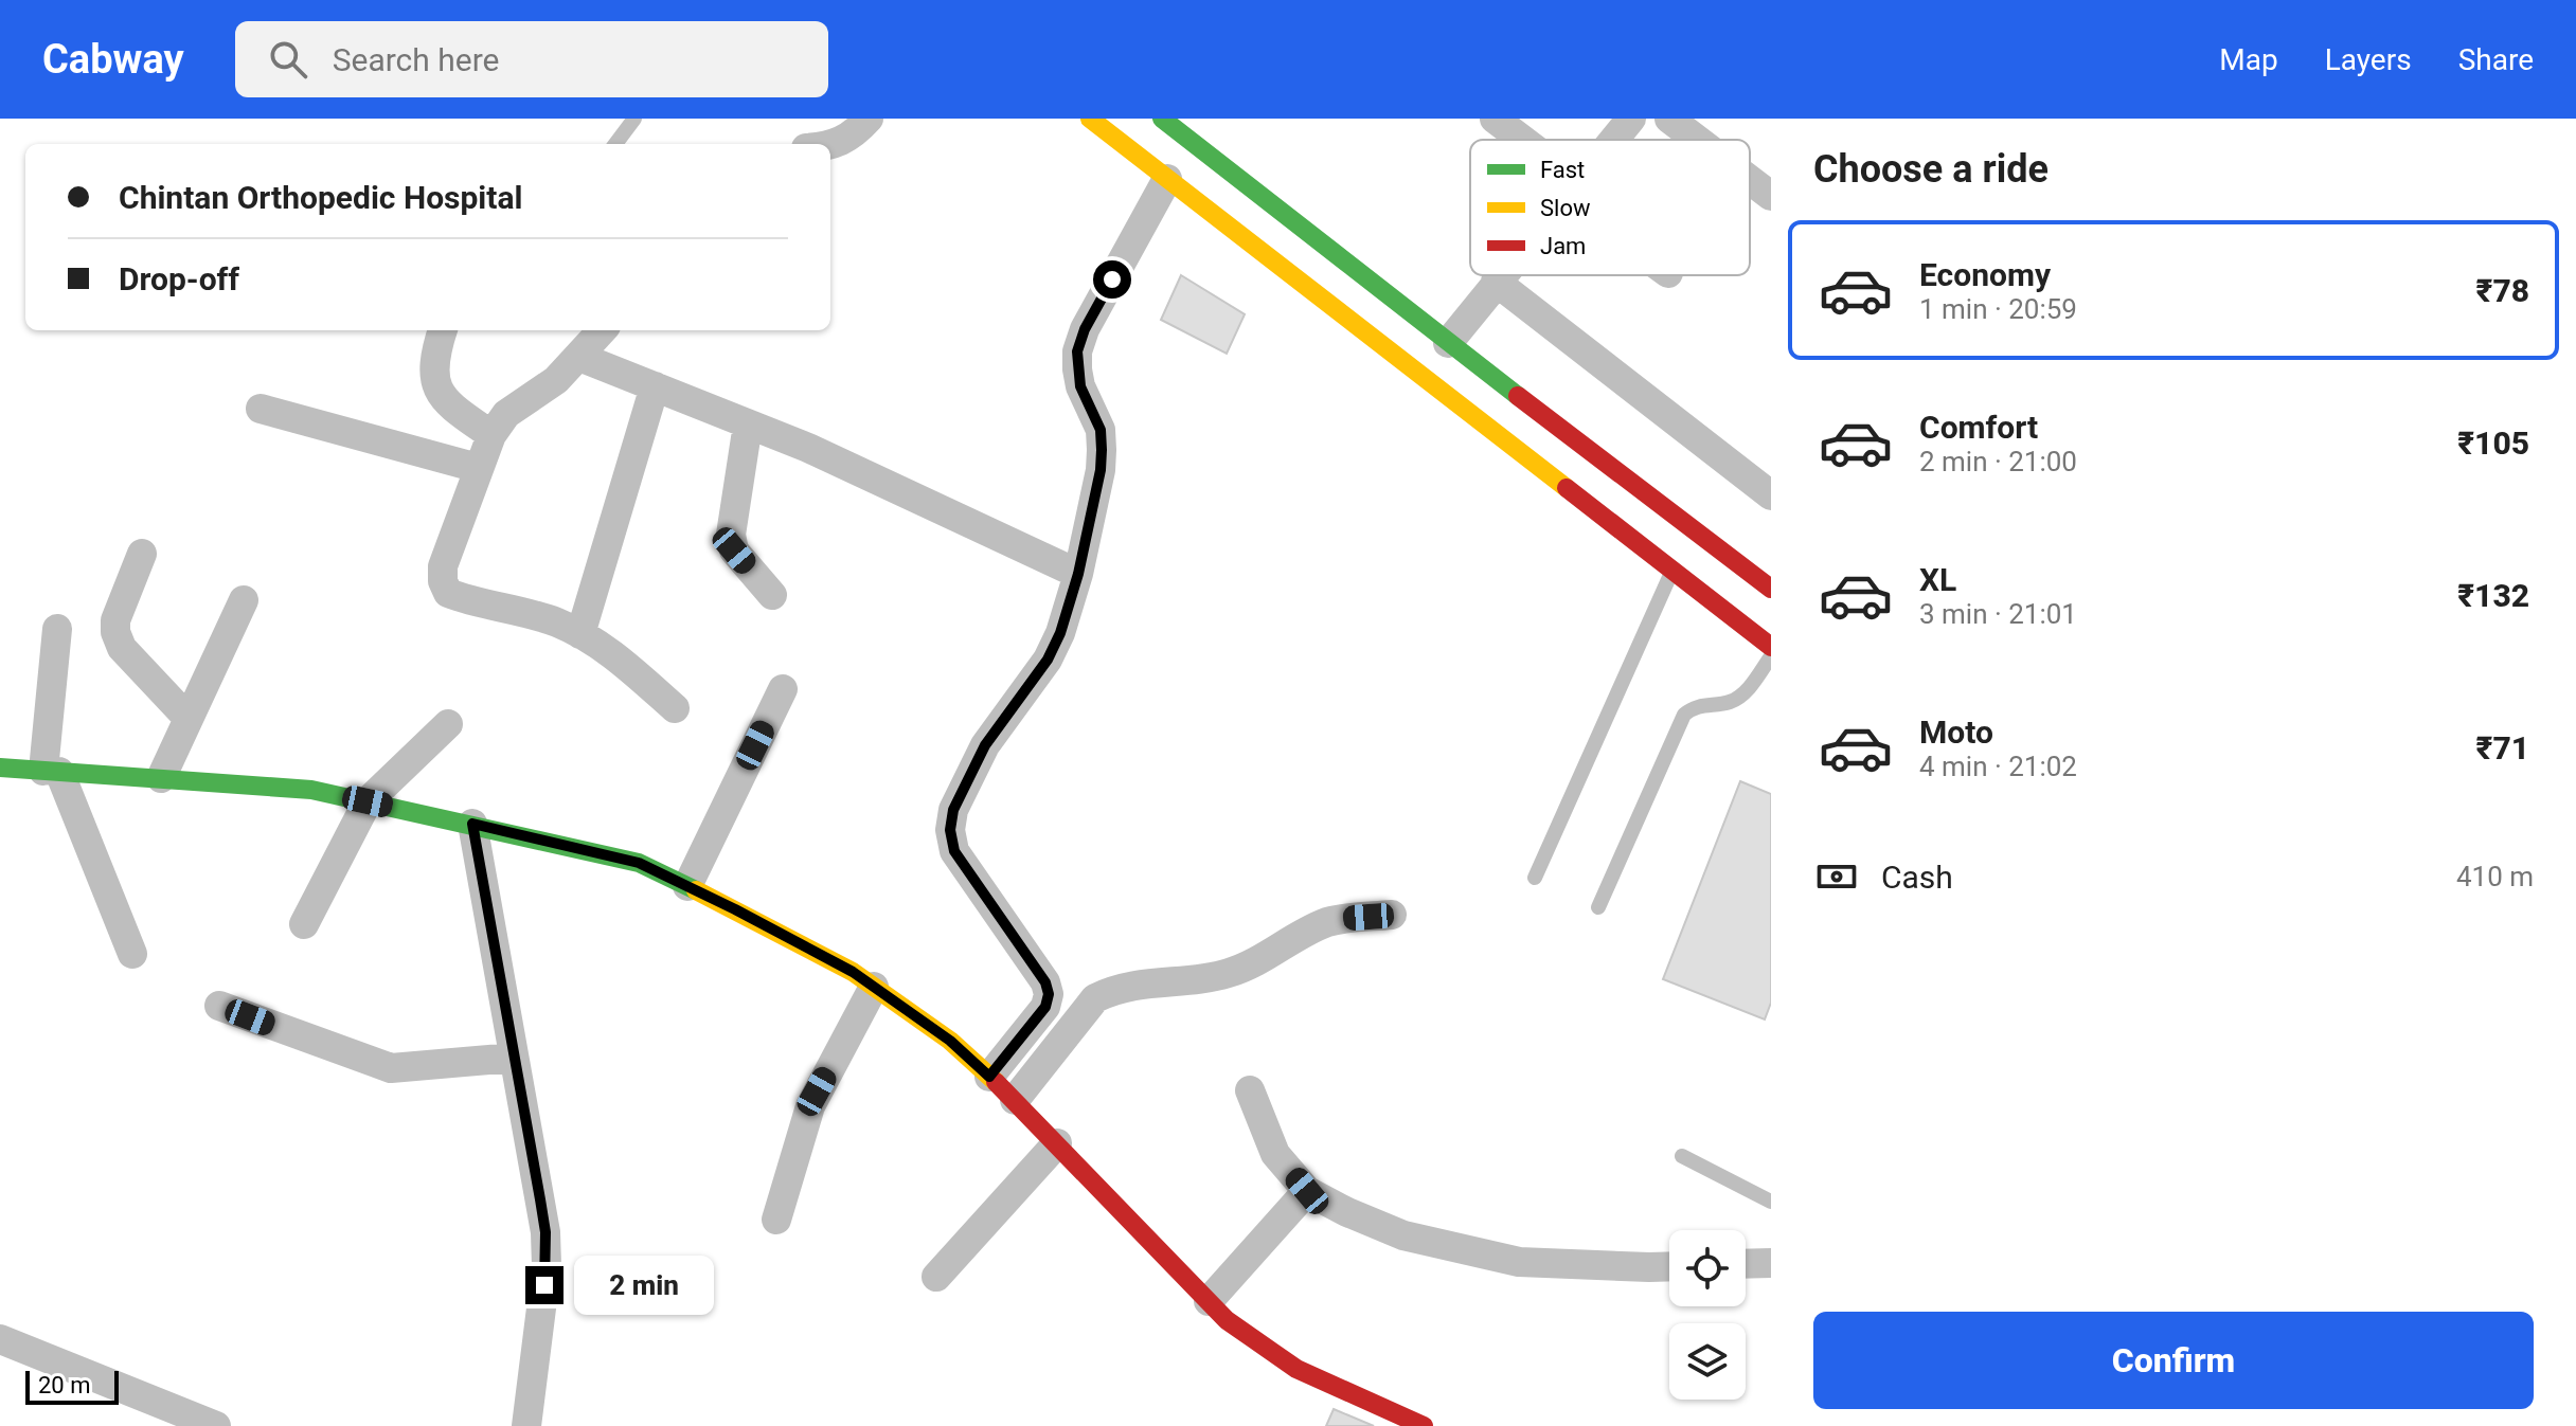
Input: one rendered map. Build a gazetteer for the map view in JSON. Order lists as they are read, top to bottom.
{
  "legend": ["Fast", "Slow", "Jam"],
  "scale_bar": "20 m",
  "page": {
    "header": "Cabway",
    "search": "Search here",
    "nav": ["Map", "Layers", "Share"],
    "heading": "Choose a ride",
    "banner": ["Chintan Orthopedic Hospital", "Drop-off"],
    "list": [
      {
        "name": "Economy",
        "note": "1 min · 20:59",
        "value": "₹78"
      },
      {
        "name": "Comfort",
        "note": "2 min · 21:00",
        "value": "₹105"
      },
      {
        "name": "XL",
        "note": "3 min · 21:01",
        "value": "₹132"
      },
      {
        "name": "Moto",
        "note": "4 min · 21:02",
        "value": "₹71"
      }
    ],
    "pay": ["Cash", "410 m"],
    "bubble": "2 min",
    "buttons": "Confirm",
    "scale": "20 m"
  }
}
